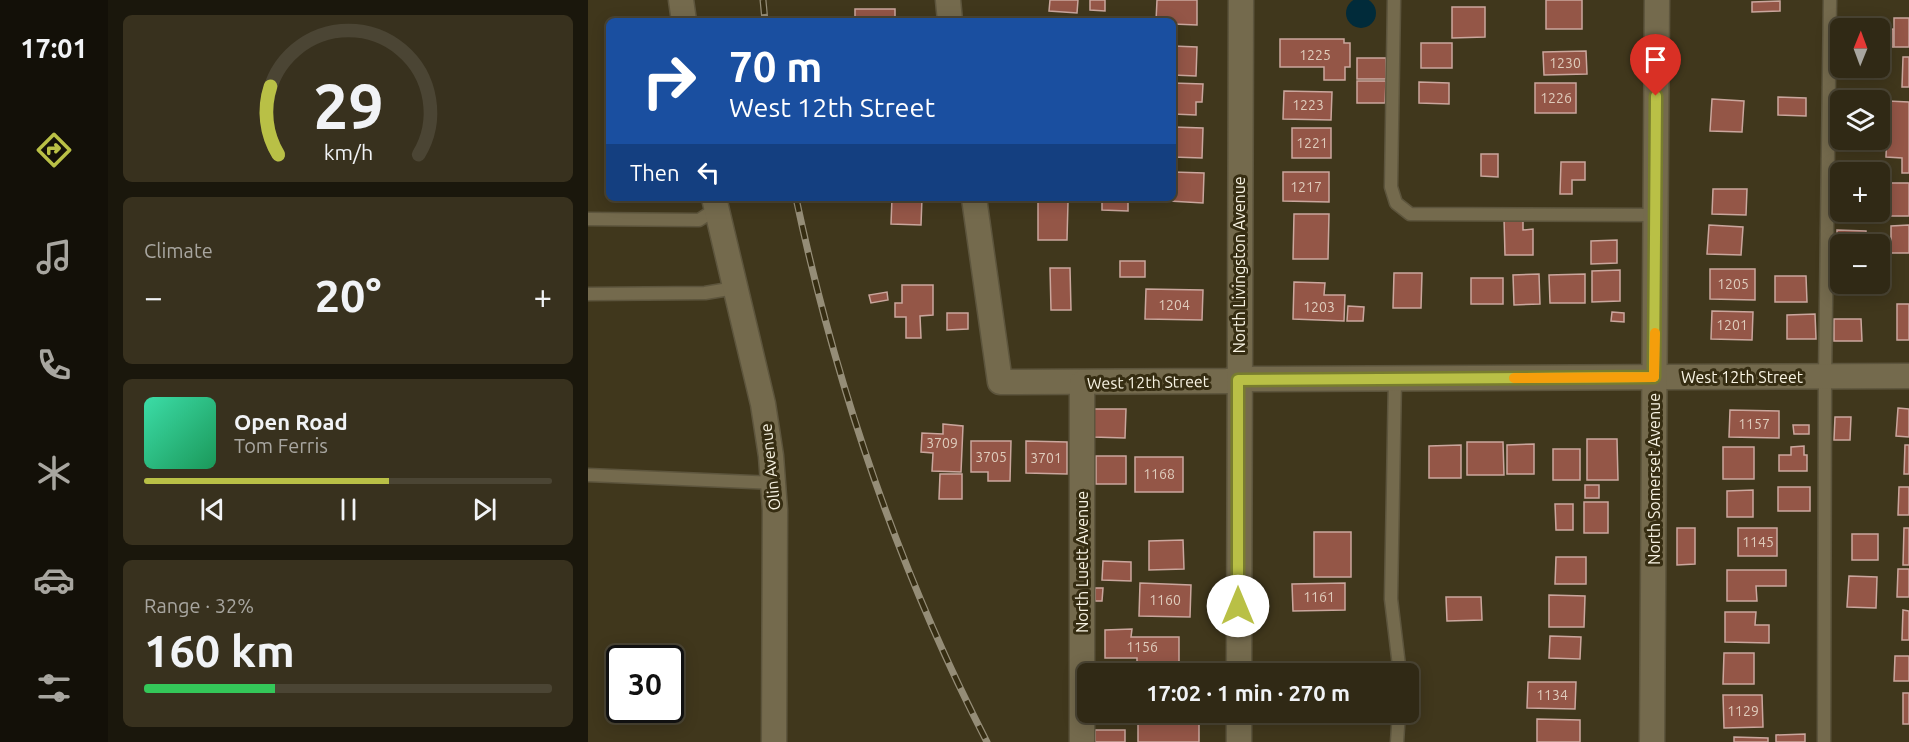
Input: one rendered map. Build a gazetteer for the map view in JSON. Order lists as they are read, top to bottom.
{
  "streets": {
    "street": [
      "North Livingston Avenue",
      "West 12th Street",
      "Olin Avenue",
      "North Somerset Avenue",
      "North Luett Avenue"
    ]
  },
  "crossings": [
    ["North Livingston Avenue", "West 12th Street"],
    ["West 12th Street", "North Somerset Avenue"],
    ["West 12th Street", "North Luett Avenue"]
  ],
  "house_numbers": [
    "1225",
    "1230",
    "1226",
    "1223",
    "1221",
    "1217",
    "1205",
    "1204",
    "1203",
    "1201",
    "1157",
    "3709",
    "3705",
    "3701",
    "1168",
    "1145",
    "1161",
    "1160",
    "1156",
    "1134",
    "1129"
  ],
  "north": "top",
  "page": {
    "tabs": "17:01",
    "map_buttons": ["+", "−"],
    "turn": ["70 m", "West 12th Street"],
    "then": "Then",
    "tile": [
      "Climate",
      ["Range · 32%", "160 km"]
    ],
    "heat": ["−", "20°", "+"],
    "song": ["Open Road", "Tom Ferris"],
    "limit": "30",
    "trip": "17:02 · 1 min · 270 m",
    "gauge": ["29", "km/h"]
  }
}
